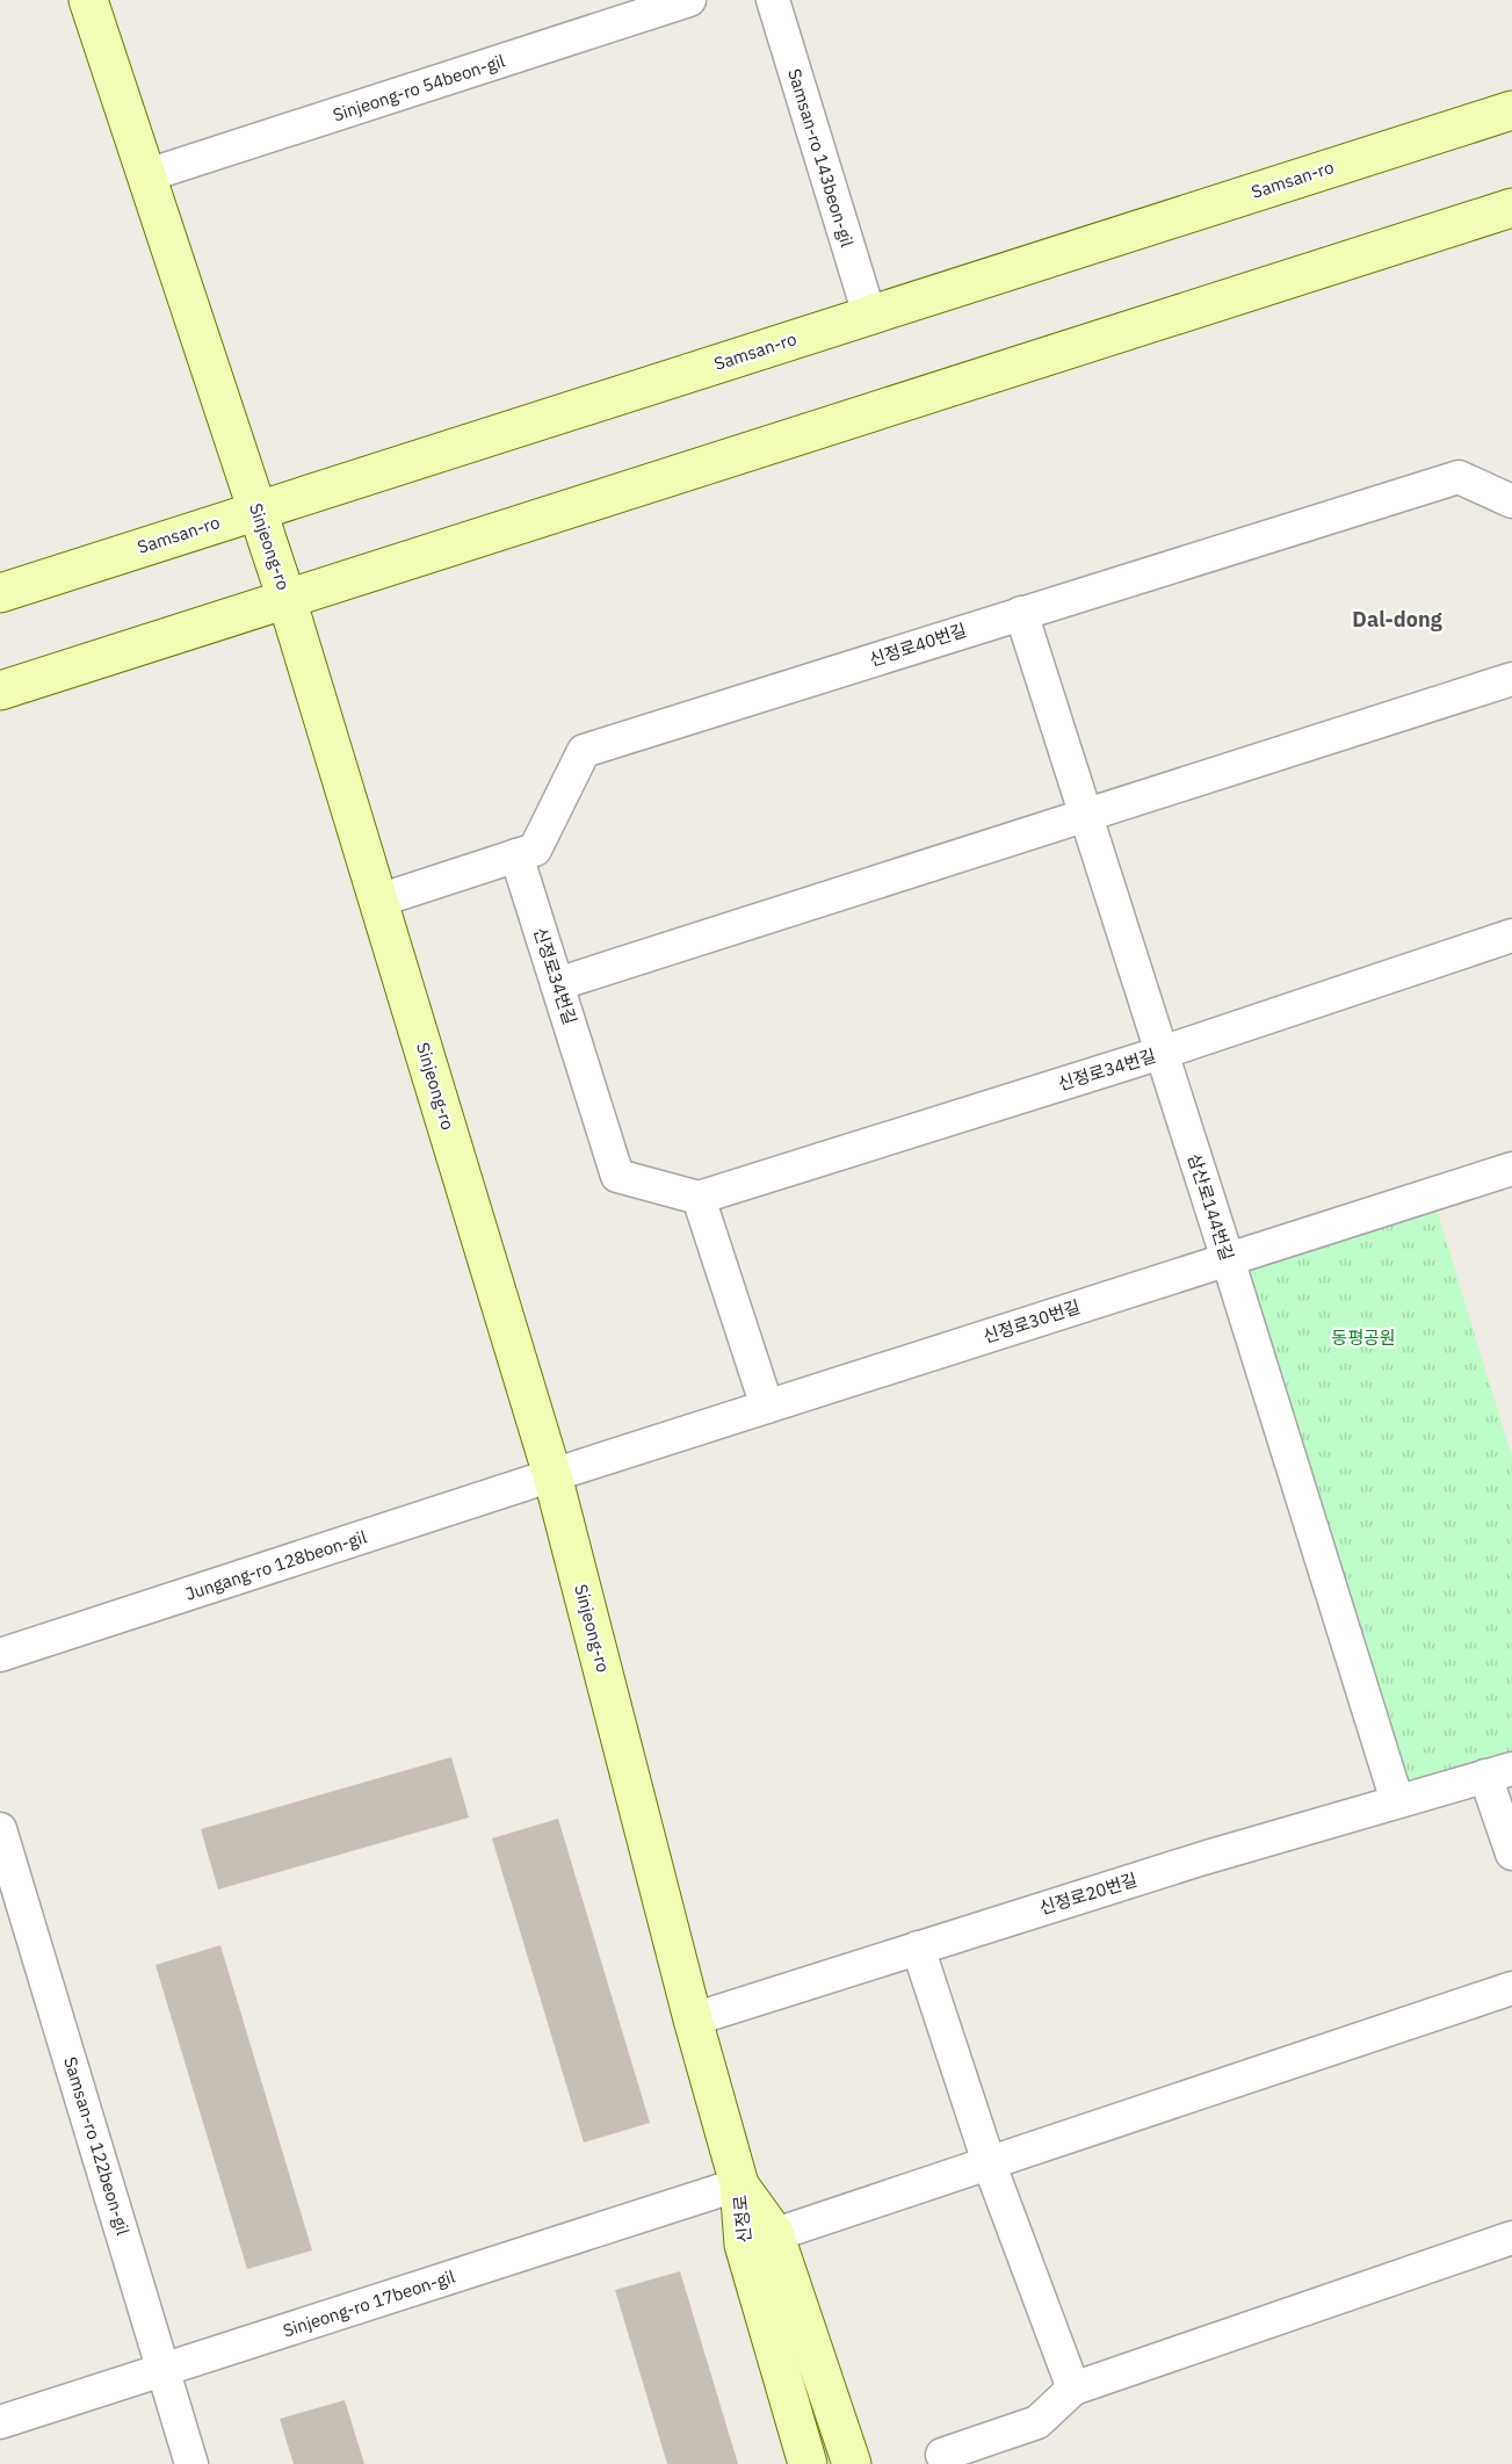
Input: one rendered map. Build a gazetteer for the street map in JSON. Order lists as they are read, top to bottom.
{
  "streets": {
    "main road": ["Samsan-ro", "Sinjeong-ro", "신정로"],
    "street": [
      "Sinjeong-ro 54beon-gil",
      "Samsan-ro 143beon-gil",
      "신정로40번길",
      "신정로34번길",
      "삼산로144번길",
      "신정로30번길",
      "Jungang-ro 128beon-gil",
      "신정로20번길",
      "Samsan-ro 122beon-gil",
      "Sinjeong-ro 17beon-gil"
    ]
  },
  "crossings": [
    ["Sinjeong-ro 54beon-gil", "Sinjeong-ro"],
    ["Samsan-ro 143beon-gil", "Samsan-ro"],
    ["Samsan-ro", "Sinjeong-ro"],
    ["Sinjeong-ro", "신정로40번길"],
    ["Sinjeong-ro", "신정로30번길"],
    ["Sinjeong-ro", "Jungang-ro 128beon-gil"],
    ["Sinjeong-ro", "신정로20번길"],
    ["Sinjeong-ro", "신정로"],
    ["Sinjeong-ro", "Sinjeong-ro 17beon-gil"],
    ["신정로40번길", "신정로34번길"],
    ["신정로40번길", "삼산로144번길"],
    ["신정로34번길", "삼산로144번길"],
    ["삼산로144번길", "신정로30번길"],
    ["삼산로144번길", "신정로20번길"],
    ["신정로30번길", "Jungang-ro 128beon-gil"],
    ["Samsan-ro 122beon-gil", "Sinjeong-ro 17beon-gil"],
    ["신정로", "Sinjeong-ro 17beon-gil"]
  ],
  "districts": ["Dal-dong"],
  "parks": ["동평공원"]
}
